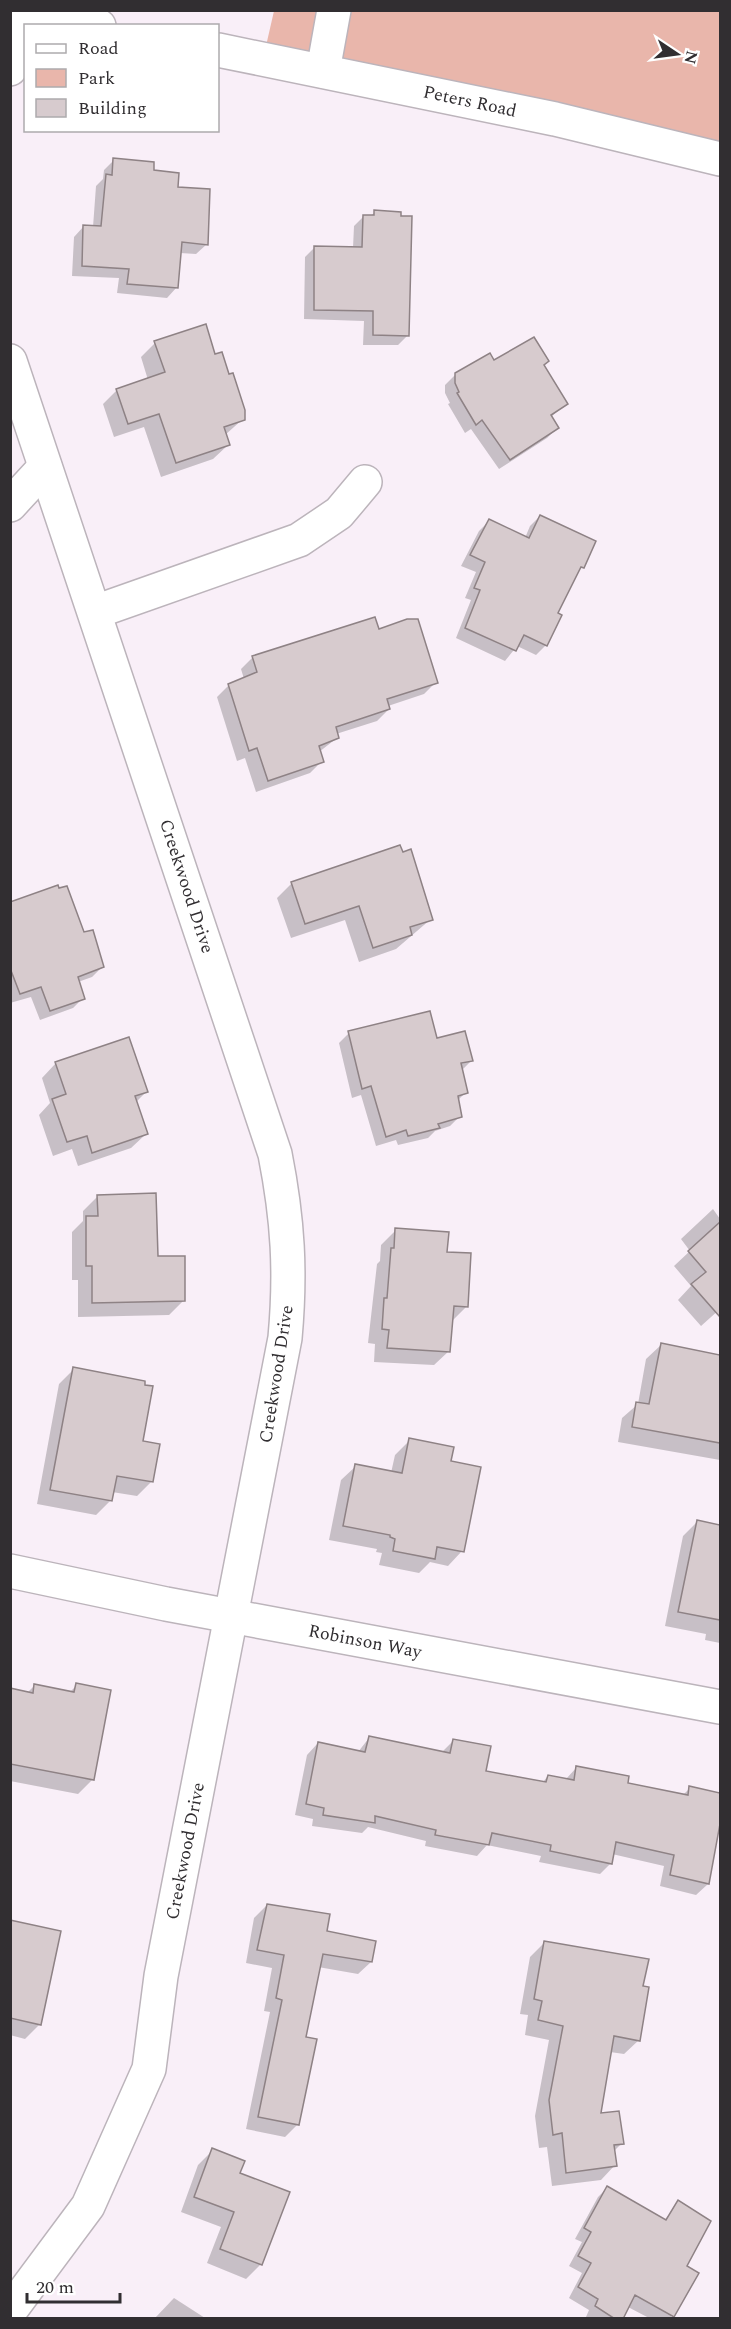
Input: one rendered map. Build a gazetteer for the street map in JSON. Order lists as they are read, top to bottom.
{
  "streets": {
    "street": ["Peters Road", "Creekwood Drive", "Robinson Way"]
  },
  "crossings": [
    ["Creekwood Drive", "Robinson Way"]
  ],
  "legend": ["Road", "Park", "Building"],
  "scale_bar": "20 m",
  "north": "right"
}
